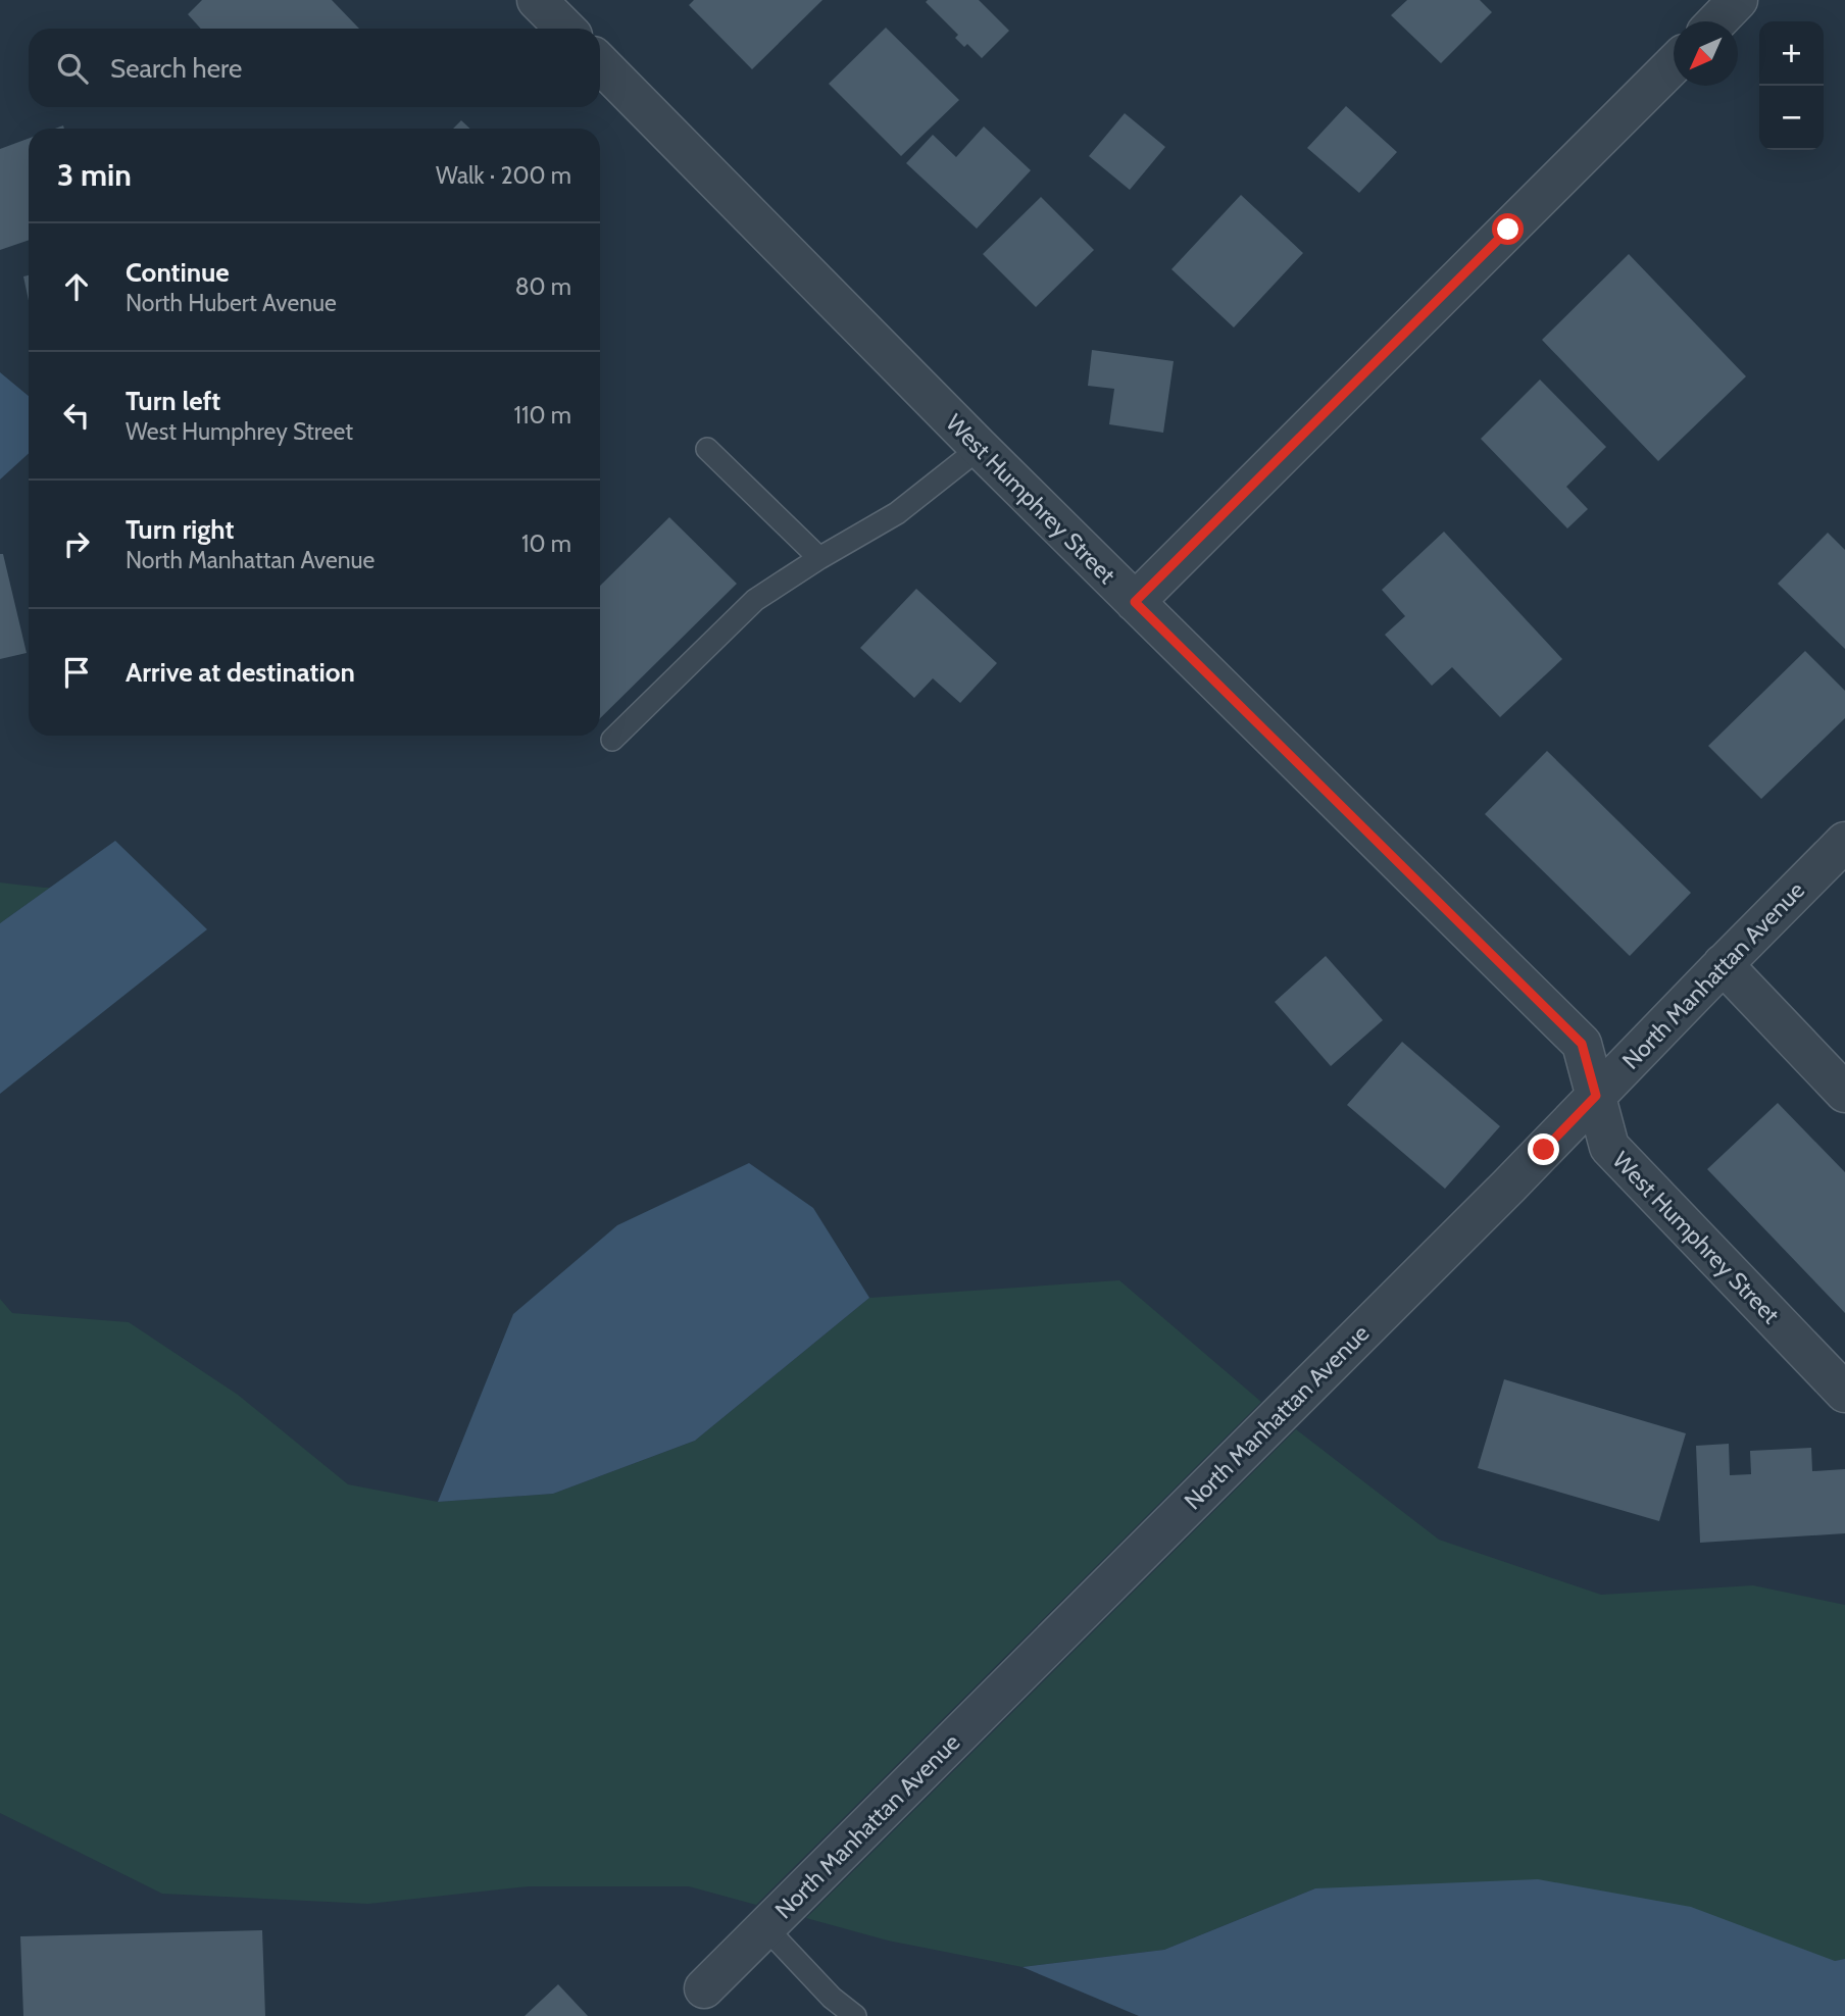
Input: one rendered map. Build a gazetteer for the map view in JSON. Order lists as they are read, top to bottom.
{
  "streets": {
    "street": ["West Humphrey Street", "North Manhattan Avenue"]
  },
  "crossings": [
    ["West Humphrey Street", "North Manhattan Avenue"]
  ],
  "north": "bottom left",
  "page": {
    "map_buttons": ["+", "−"],
    "search": "Search here",
    "heading": ["3 min", "Walk · 200 m"],
    "list": [
      ["Continue", "North Hubert Avenue", "80 m"],
      ["Turn left", "West Humphrey Street", "110 m"],
      ["Turn right", "North Manhattan Avenue", "10 m"],
      "Arrive at destination"
    ]
  }
}
